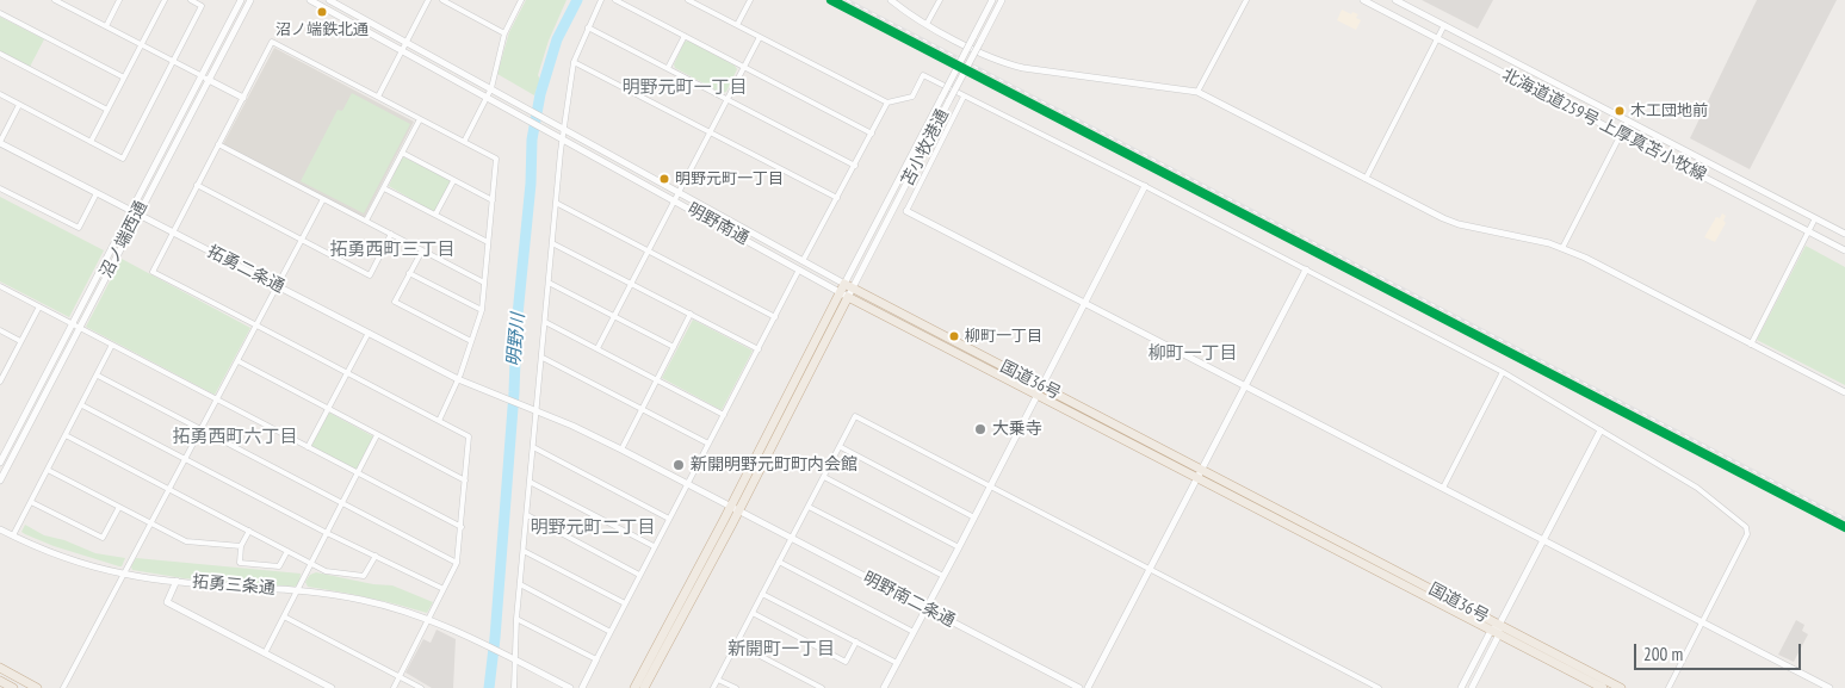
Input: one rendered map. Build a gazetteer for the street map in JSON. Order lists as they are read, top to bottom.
{
  "streets": {
    "highway": ["国道36号"],
    "street": [
      "北海道道259号 上厚真苫小牧線",
      "苫小牧港通",
      "明野南通",
      "沼ノ端西通",
      "拓勇二条通",
      "拓勇三条通",
      "明野南二条通"
    ]
  },
  "crossings": [
    ["苫小牧港通", "明野南通"],
    ["苫小牧港通", "国道36号"],
    ["明野南通", "国道36号"],
    ["沼ノ端西通", "拓勇二条通"]
  ],
  "districts": [
    "明野元町一丁目",
    "拓勇西町三丁目",
    "柳町一丁目",
    "拓勇西町六丁目",
    "明野元町二丁目",
    "新開町一丁目"
  ],
  "water": ["明野川"],
  "places": [
    "沼ノ端鉄北通",
    "木工団地前",
    "明野元町一丁目",
    "柳町一丁目",
    "大乗寺",
    "新開明野元町町内会館"
  ],
  "scale_bar": "200 m"
}
